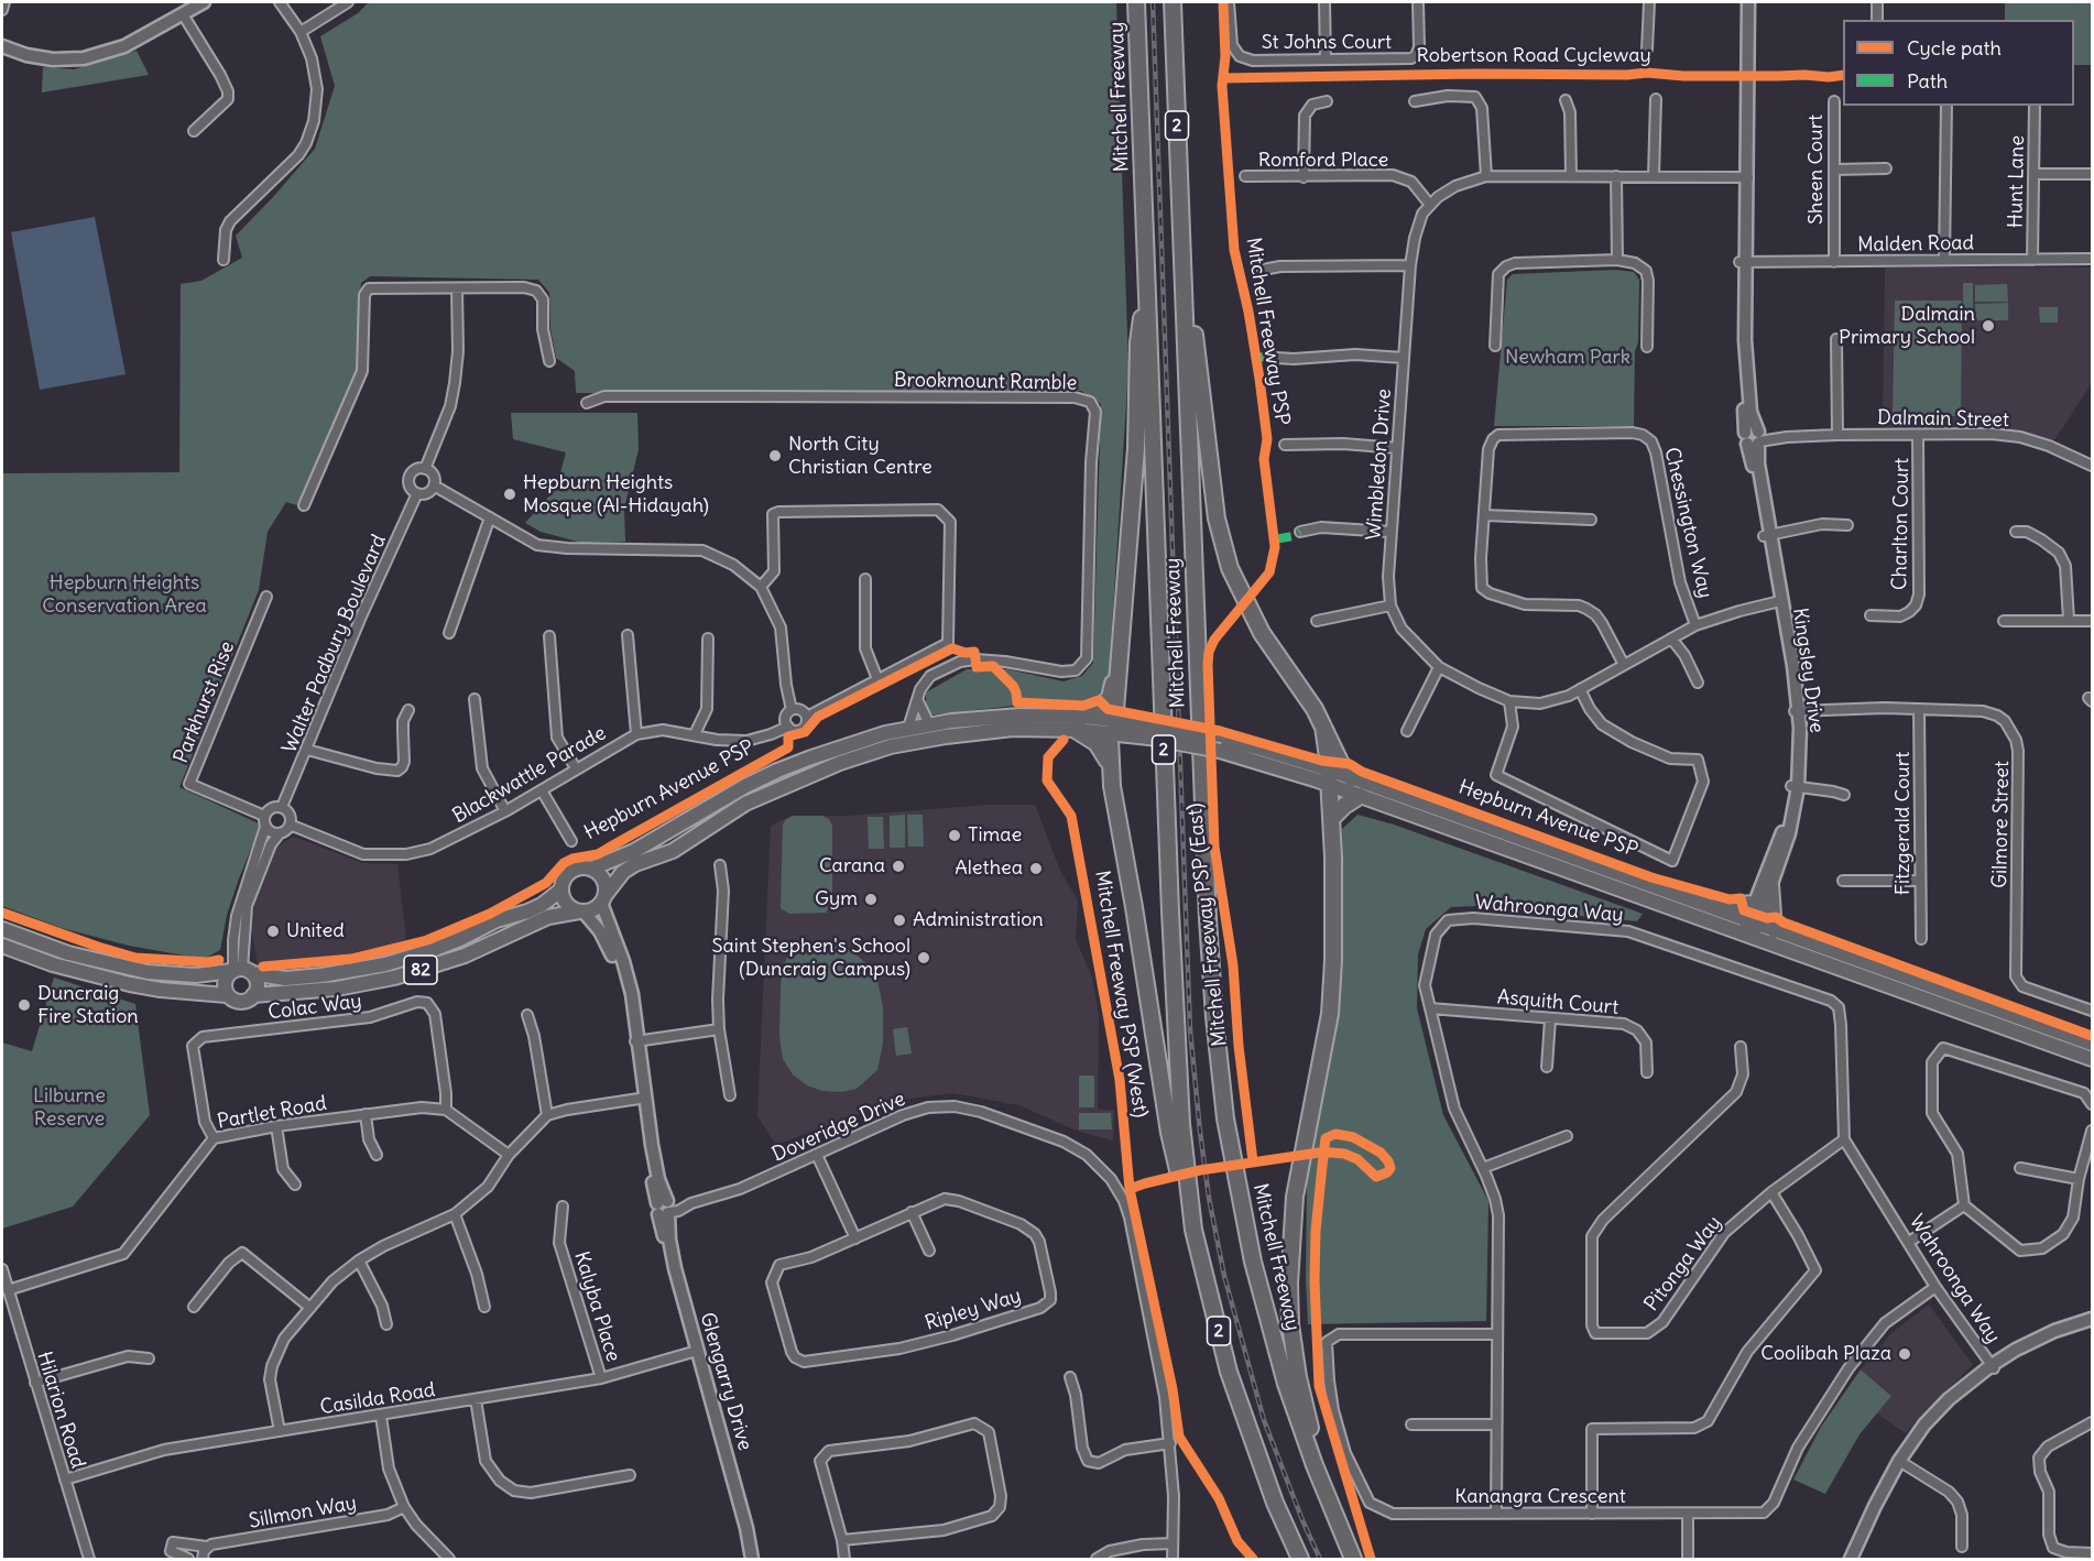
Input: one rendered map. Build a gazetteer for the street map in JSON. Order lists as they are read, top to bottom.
{
  "streets": {
    "highway": ["Mitchell Freeway", "2"],
    "main road": ["Kingsley Drive", "82", "Glengarry Drive"],
    "street": [
      "St Johns Court",
      "Romford Place",
      "Sheen Court",
      "Hunt Lane",
      "Malden Road",
      "Brookmount Ramble",
      "Dalmain Street",
      "Wimbledon Drive",
      "Chessington Way",
      "Charlton Court",
      "Walter Padbury Boulevard",
      "Parkhurst Rise",
      "Blackwattle Parade",
      "Fitzgerald Court",
      "Gilmore Street",
      "Wahroonga Way",
      "Asquith Court",
      "Colac Way",
      "Partlet Road",
      "Doveridge Drive",
      "Pitonga Way",
      "Kalyba Place",
      "Ripley Way",
      "Casilda Road",
      "Hilarion Road",
      "Kanangra Crescent",
      "Sillmon Way"
    ],
    "cycle path": [
      "Robertson Road Cycleway",
      "Mitchell Freeway PSP",
      "Hepburn Avenue PSP",
      "Mitchell Freeway PSP (West)"
    ]
  },
  "crossings": [
    ["Romford Place", "Wimbledon Drive"],
    ["Sheen Court", "Malden Road"],
    ["Hunt Lane", "Malden Road"],
    ["Malden Road", "Kingsley Drive"],
    ["Brookmount Ramble", "82"],
    ["Dalmain Street", "Charlton Court"],
    ["Dalmain Street", "Kingsley Drive"],
    ["Wimbledon Drive", "Chessington Way"],
    ["Wimbledon Drive", "Kingsley Drive"],
    ["Walter Padbury Boulevard", "Parkhurst Rise"],
    ["Walter Padbury Boulevard", "Blackwattle Parade"],
    ["Kingsley Drive", "Gilmore Street"],
    ["Kingsley Drive", "82"],
    ["Parkhurst Rise", "Blackwattle Parade"],
    ["Fitzgerald Court", "Gilmore Street"],
    ["Wahroonga Way", "Asquith Court"],
    ["Wahroonga Way", "Pitonga Way"],
    ["Wahroonga Way", "Kanangra Crescent"],
    ["82", "Glengarry Drive"],
    ["Colac Way", "Partlet Road"],
    ["Partlet Road", "Hilarion Road"],
    ["Doveridge Drive", "Glengarry Drive"],
    ["Kalyba Place", "Casilda Road"],
    ["Glengarry Drive", "Casilda Road"],
    ["Casilda Road", "Hilarion Road"]
  ],
  "parks": ["Newham Park", "Hepburn Heights Conservation Area", "Lilburne Reserve"],
  "places": [
    "Dalmain Primary School",
    "North City Christian Centre",
    "Hepburn Heights Mosque (Al-Hidayah)",
    "Timae",
    "Carana",
    "Alethea",
    "Gym",
    "Administration",
    "United",
    "Saint Stephen's School (Duncraig Campus)",
    "Duncraig Fire Station",
    "Coolibah Plaza"
  ],
  "legend": ["Cycle path", "Path"]
}
